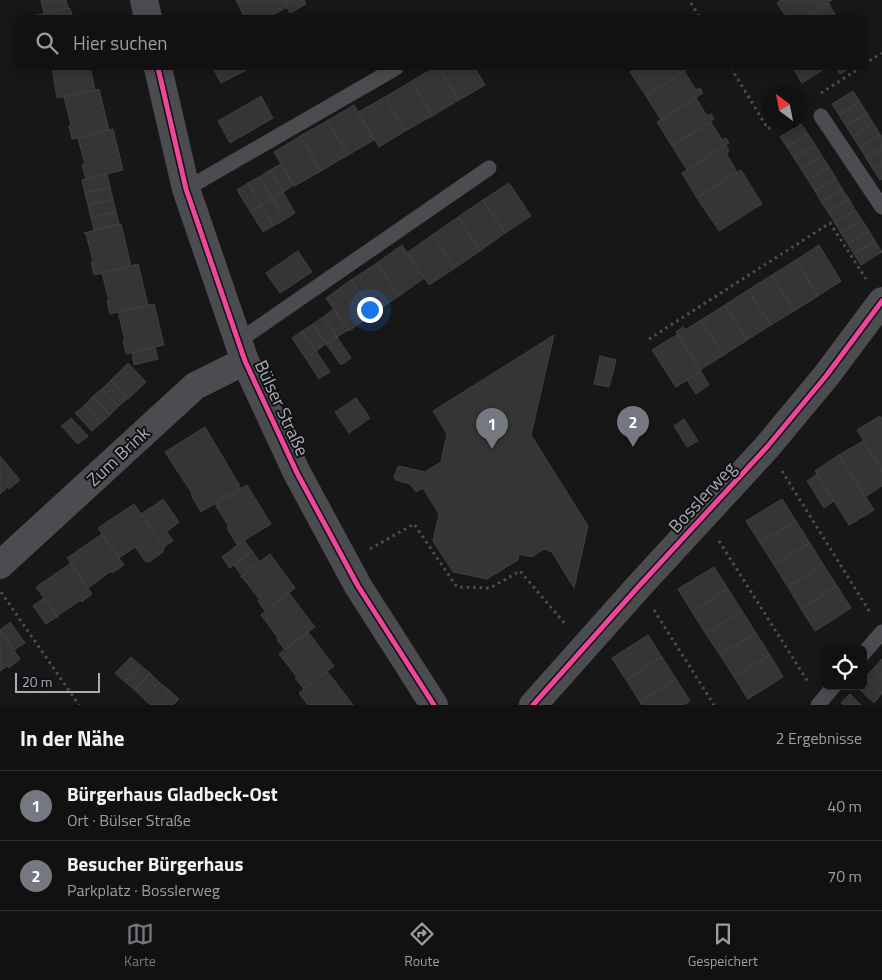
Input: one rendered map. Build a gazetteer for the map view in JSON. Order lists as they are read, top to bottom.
{
  "streets": {
    "street": ["Bülser Straße", "Zum Brink", "Bosslerweg"]
  },
  "crossings": [
    ["Bülser Straße", "Zum Brink"]
  ],
  "scale_bar": "20 m",
  "north": "top left",
  "page": {
    "search": "Hier suchen",
    "pins": ["2", "1"],
    "scale": "20 m",
    "heading": ["In der Nähe", "2 Ergebnisse"],
    "list": [
      {
        "mark": "1",
        "name": "Bürgerhaus Gladbeck-Ost",
        "note": "Ort · Bülser Straße",
        "value": "40 m"
      },
      {
        "mark": "2",
        "name": "Besucher Bürgerhaus",
        "note": "Parkplatz · Bosslerweg",
        "value": "70 m"
      }
    ],
    "nav": ["Karte", "Route", "Gespeichert"]
  }
}
